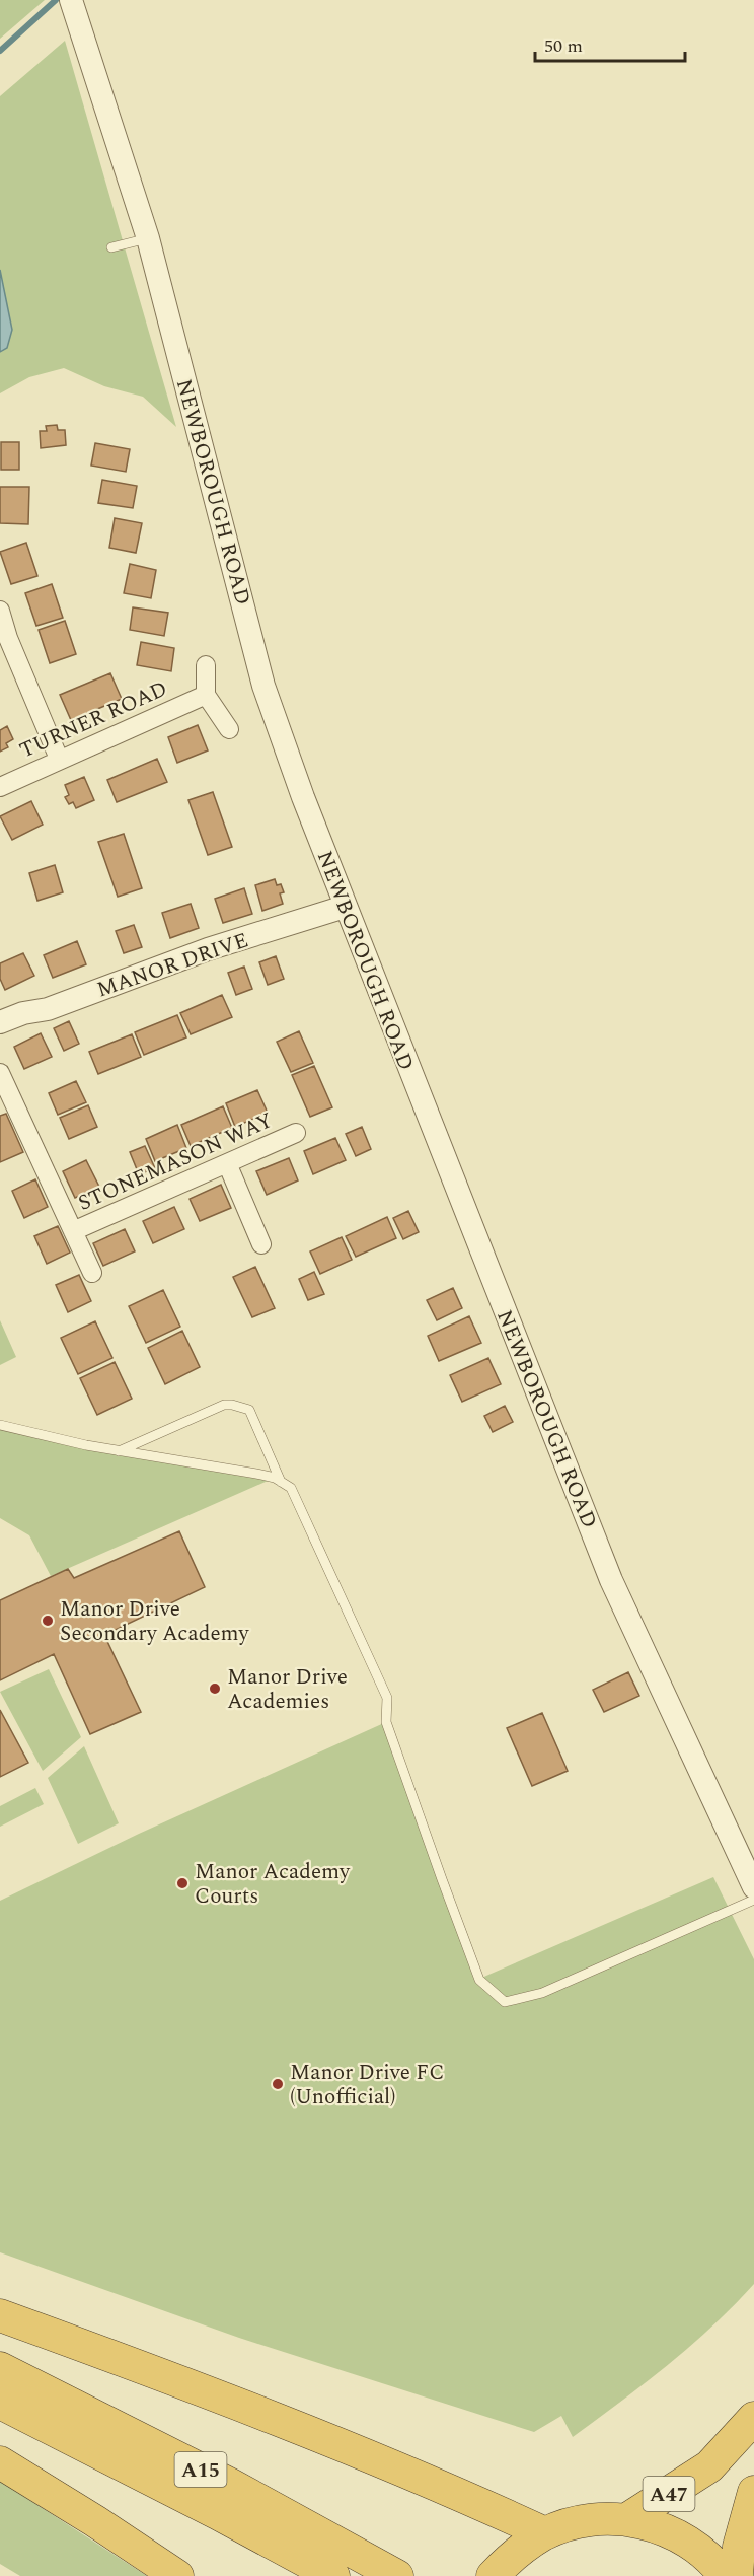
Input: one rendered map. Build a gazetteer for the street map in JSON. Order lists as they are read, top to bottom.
{
  "streets": {
    "highway": ["A15", "A47"],
    "street": [
      "NEWBOROUGH ROAD",
      "TURNER ROAD",
      "MANOR DRIVE",
      "STONEMASON WAY"
    ]
  },
  "crossings": [
    ["NEWBOROUGH ROAD", "MANOR DRIVE"]
  ],
  "places": [
    "Manor Drive Secondary Academy",
    "Manor Drive Academies",
    "Manor Academy Courts",
    "Manor Drive FC (Unofficial)"
  ],
  "scale_bar": "50 m"
}
